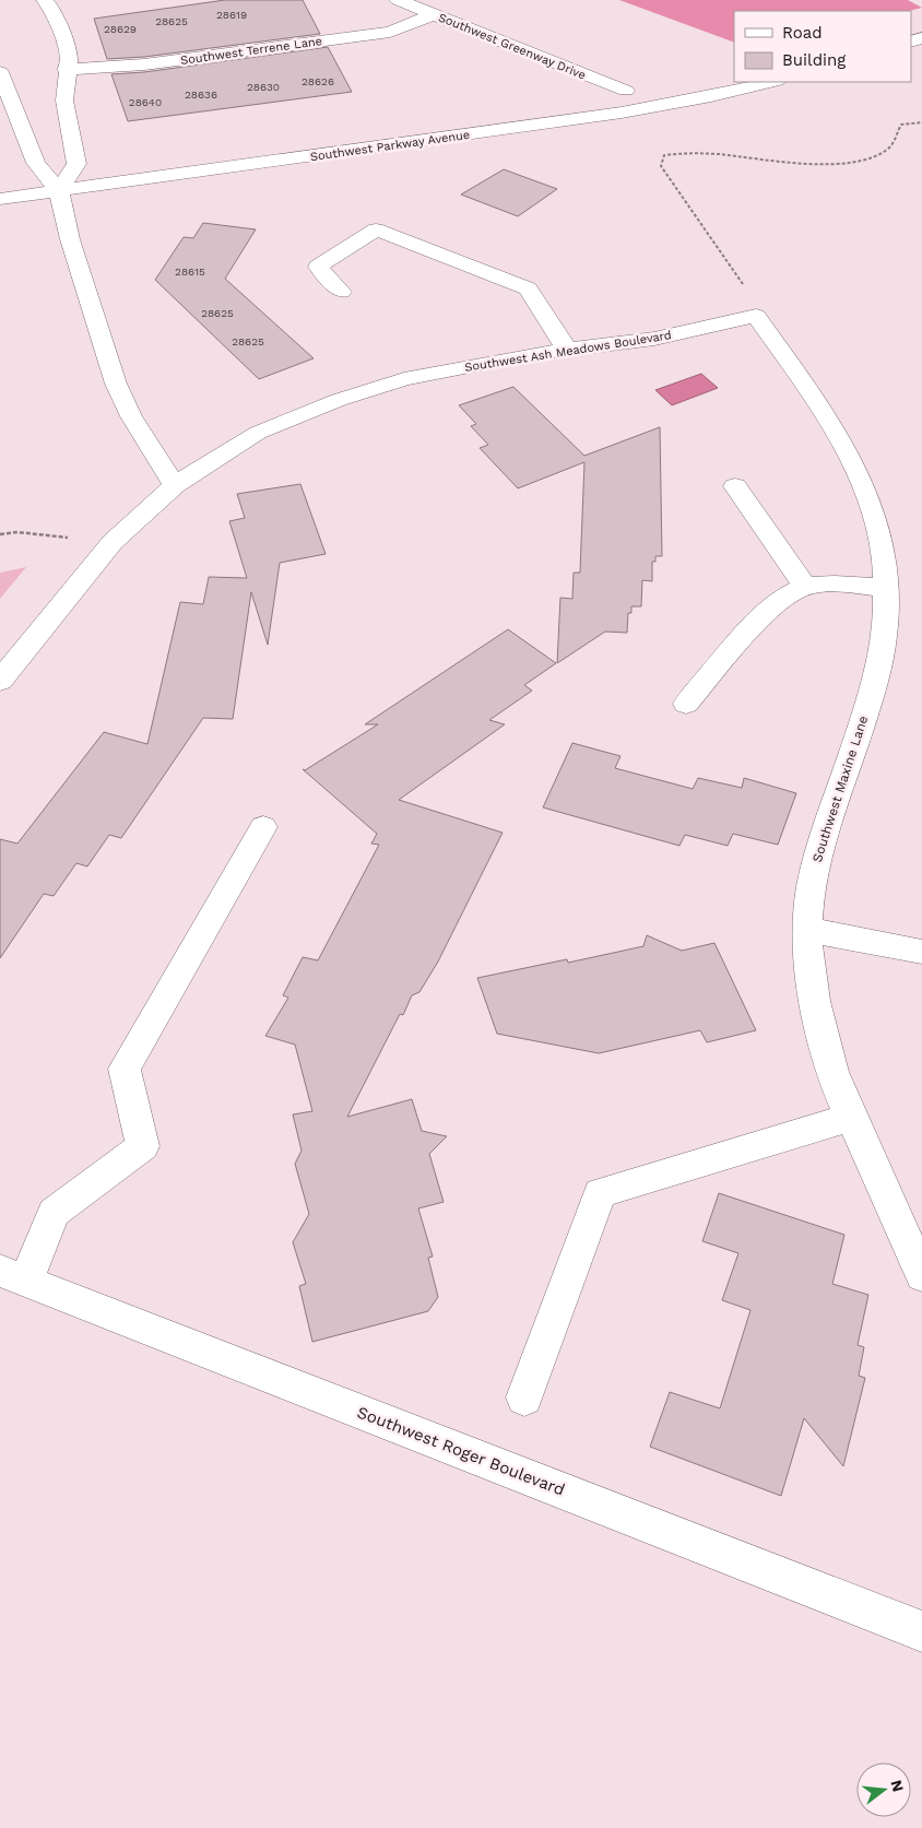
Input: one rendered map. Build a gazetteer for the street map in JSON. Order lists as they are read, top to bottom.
{
  "streets": {
    "street": [
      "Southwest Greenway Drive",
      "Southwest Terrene Lane",
      "Southwest Parkway Avenue",
      "Southwest Ash Meadows Boulevard",
      "Southwest Maxine Lane",
      "Southwest Roger Boulevard"
    ]
  },
  "crossings": [
    ["Southwest Greenway Drive", "Southwest Terrene Lane"],
    ["Southwest Ash Meadows Boulevard", "Southwest Maxine Lane"]
  ],
  "house_numbers": [
    "28619",
    "28625",
    "28629",
    "28626",
    "28630",
    "28636",
    "28640",
    "28615",
    "28625",
    "28625"
  ],
  "legend": ["Road", "Building"],
  "north": "right"
}
